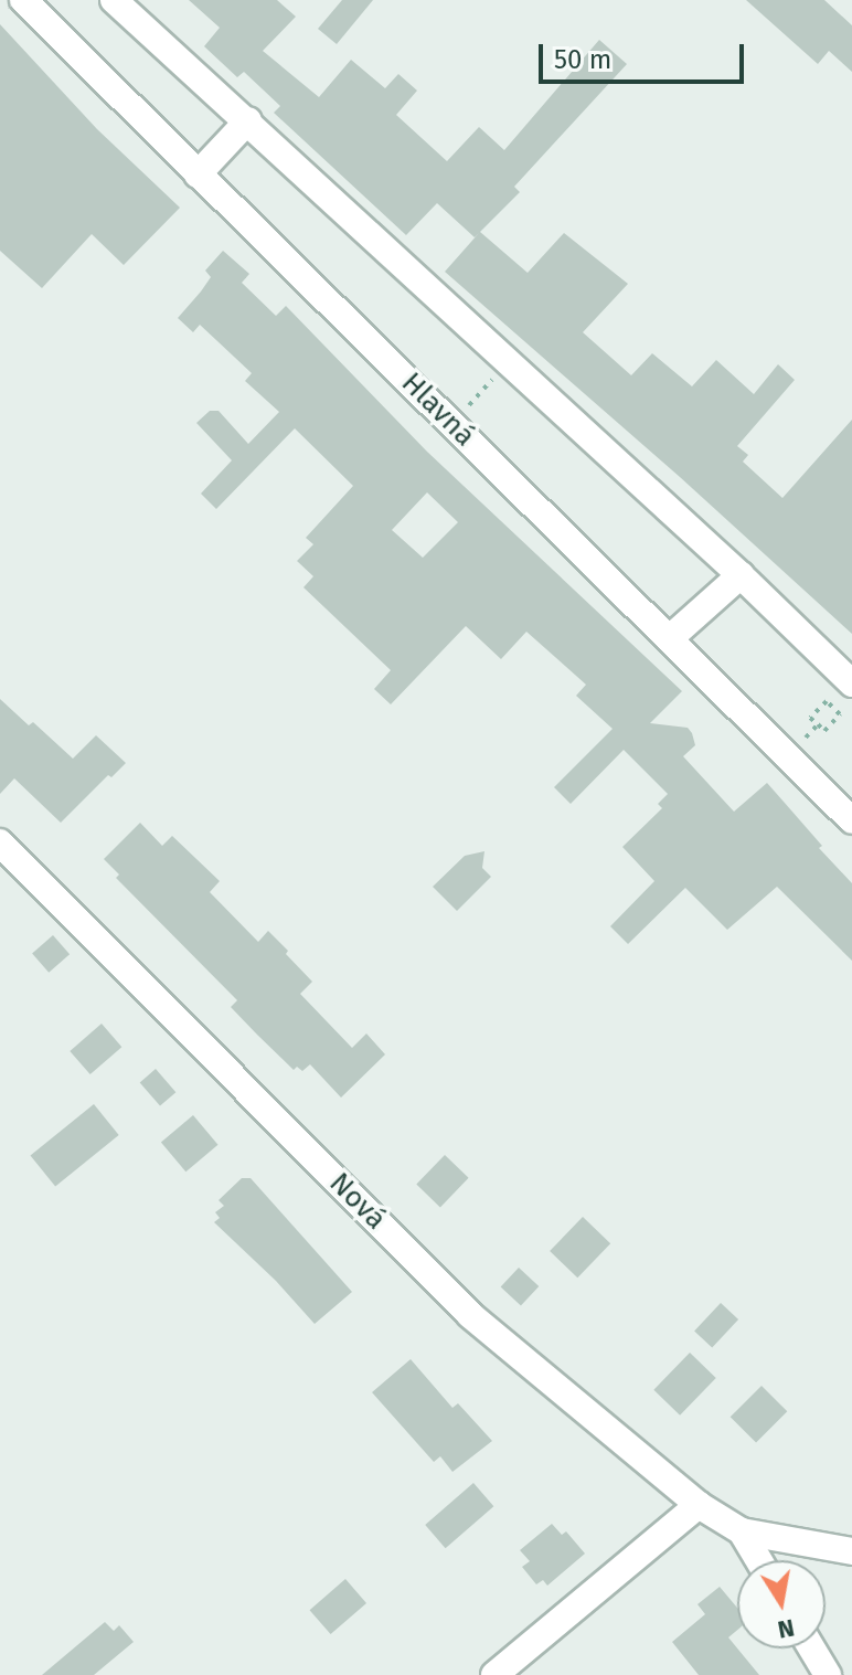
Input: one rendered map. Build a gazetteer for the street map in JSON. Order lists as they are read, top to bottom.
{
  "streets": {
    "street": ["Hlavná", "Nová"]
  },
  "scale_bar": "50 m",
  "north": "bottom"
}
